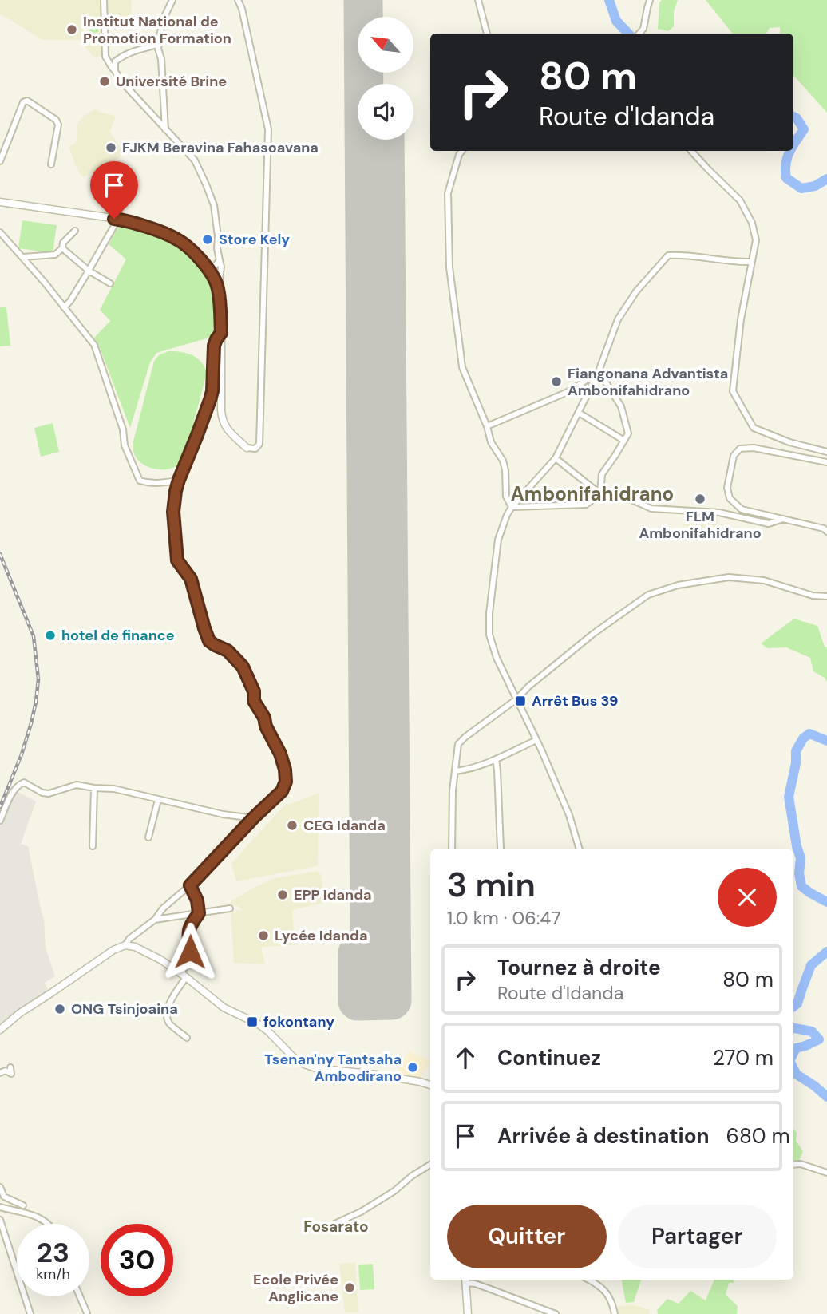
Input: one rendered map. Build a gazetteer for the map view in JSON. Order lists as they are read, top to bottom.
{
  "districts": ["Ambonifahidrano", "Fosarato"],
  "places": {
    "other": [
      "Institut National de Promotion Formation",
      "Université Brine",
      "FJKM Beravina Fahasoavana",
      "Store Kely",
      "Fiangonana Advantista Ambonifahidrano",
      "FLM Ambonifahidrano",
      "hotel de finance",
      "CEG Idanda",
      "EPP Idanda",
      "Lycée Idanda",
      "ONG Tsinjoaina",
      "Tsenan'ny Tantsaha Ambodirano",
      "Ecole Privée Anglicane"
    ],
    "transit": ["Arrêt Bus 39", "fokontany"]
  },
  "north": "top left",
  "page": {
    "turn": ["80 m", "Route d'Idanda"],
    "heading": ["3 min", "1.0 km · 06:47"],
    "list": [
      {
        "name": "Tournez à droite",
        "note": "Route d'Idanda",
        "value": "80 m"
      },
      {
        "name": "Continuez",
        "value": "270 m"
      },
      {
        "name": "Arrivée à destination",
        "value": "680 m"
      }
    ],
    "buttons": ["Quitter", "Partager"],
    "speed": "23 km/h",
    "limit": "30"
  }
}
